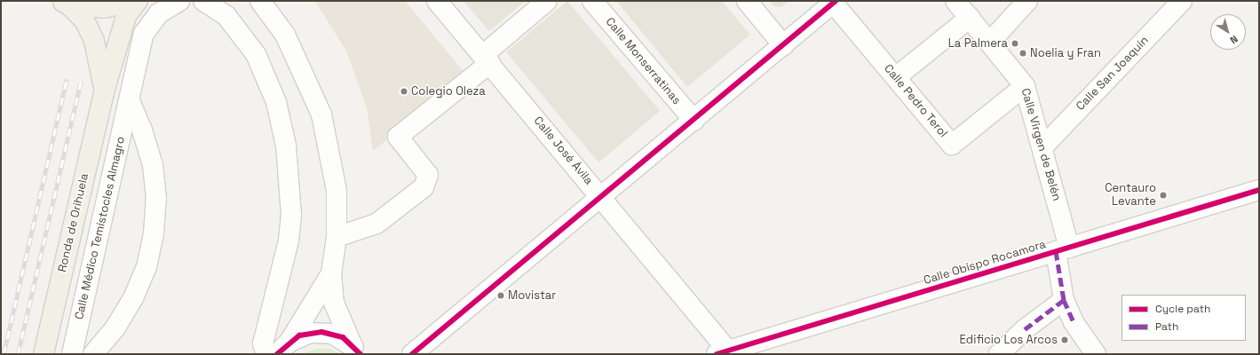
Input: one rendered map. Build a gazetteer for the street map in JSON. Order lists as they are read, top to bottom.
{
  "streets": {
    "main road": ["Ronda de Orihuela"],
    "street": [
      "Calle Monserratinas",
      "Calle San Joaquín",
      "Calle Pedro Terol",
      "Calle Virgen de Belén",
      "Calle José Ávila",
      "Calle Médico Temístocles Almagro",
      "Calle Obispo Rocamora"
    ]
  },
  "crossings": [
    ["Calle San Joaquín", "Calle Virgen de Belén"],
    ["Calle Pedro Terol", "Calle Virgen de Belén"],
    ["Calle Virgen de Belén", "Calle Obispo Rocamora"],
    ["Calle José Ávila", "Calle Obispo Rocamora"]
  ],
  "places": [
    "La Palmera",
    "Noelia y Fran",
    "Colegio Oleza",
    "Centauro Levante",
    "Movistar",
    "Edificio Los Arcos"
  ],
  "legend": ["Cycle path", "Path"],
  "north": "bottom right"
}
